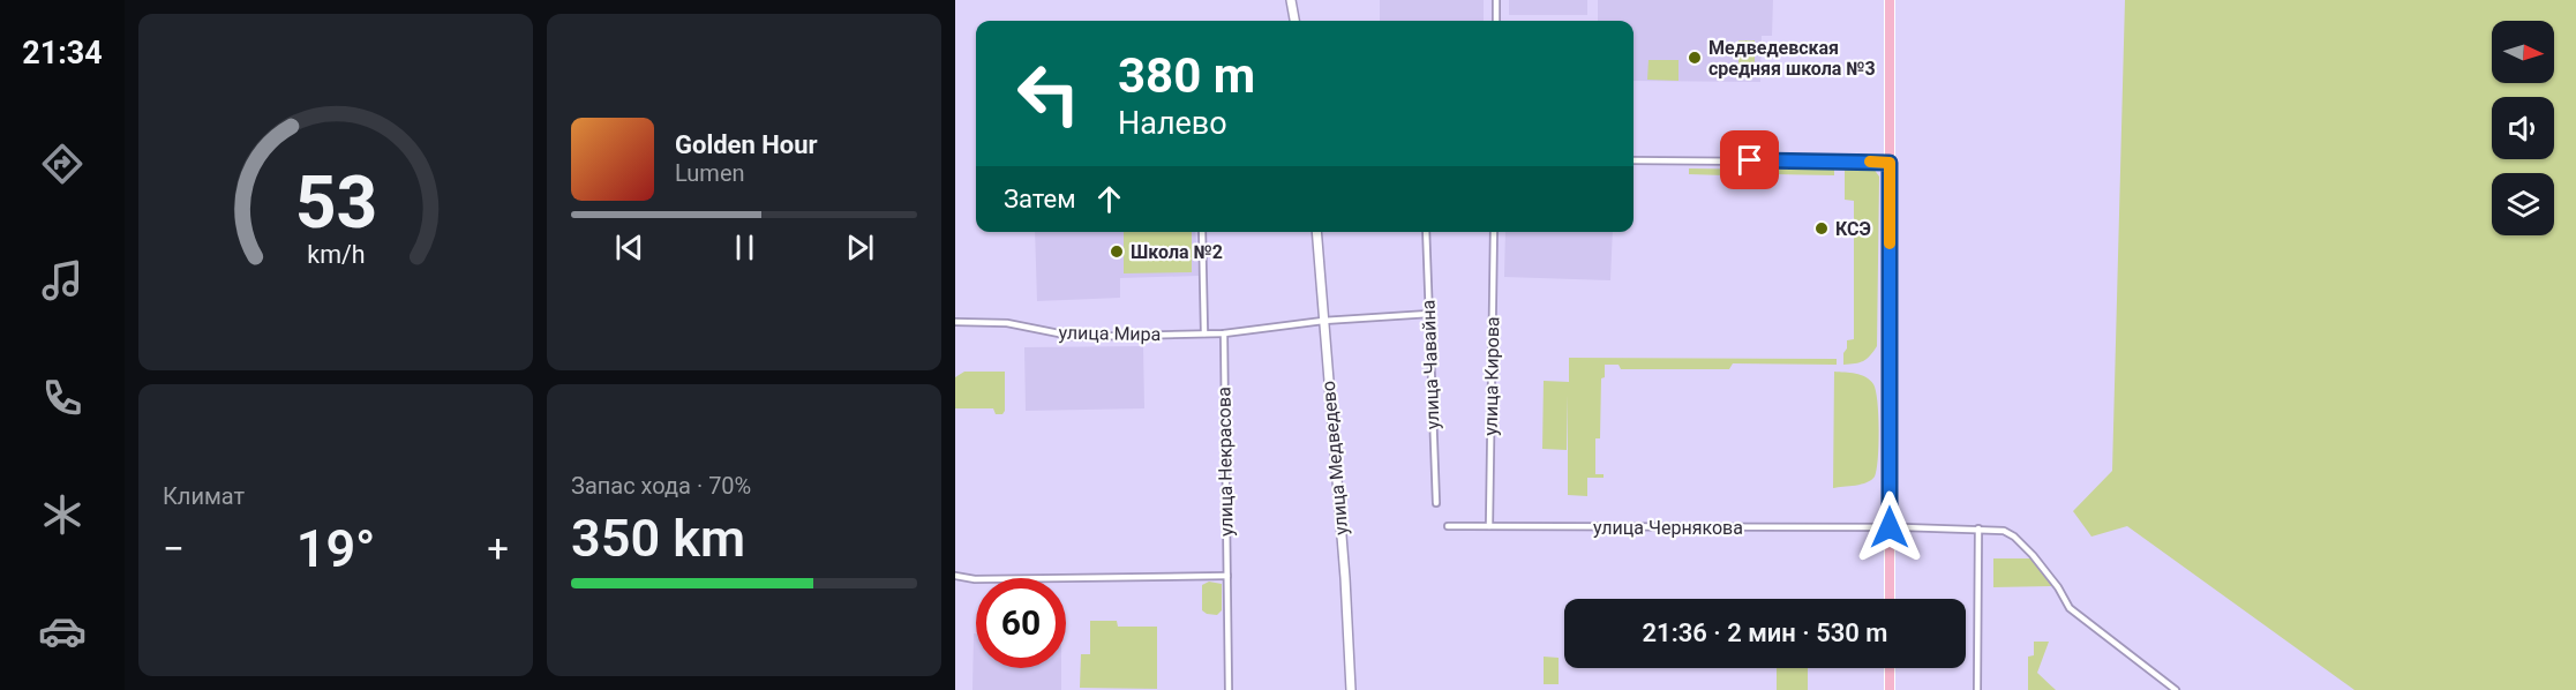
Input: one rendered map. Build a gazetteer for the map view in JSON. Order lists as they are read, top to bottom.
{
  "streets": {
    "street": [
      "улица Мира",
      "улица Чавайна",
      "улица Кирова",
      "улица Медведево",
      "улица Некрасова",
      "улица Чернякова"
    ]
  },
  "crossings": [
    ["улица Мира", "улица Некрасова"],
    ["улица Кирова", "улица Чернякова"]
  ],
  "places": ["Медведевская средняя школа №3", "КСЭ", "Школа №2"],
  "north": "right",
  "page": {
    "tabs": "21:34",
    "turn": ["380 m", "Налево"],
    "song": ["Golden Hour", "Lumen"],
    "then": "Затем",
    "tile": [
      "Климат",
      ["Запас хода · 70%", "350 km"]
    ],
    "heat": ["−", "19°", "+"],
    "limit": "60",
    "trip": "21:36 · 2 мин · 530 m",
    "gauge": ["53", "km/h"]
  }
}
